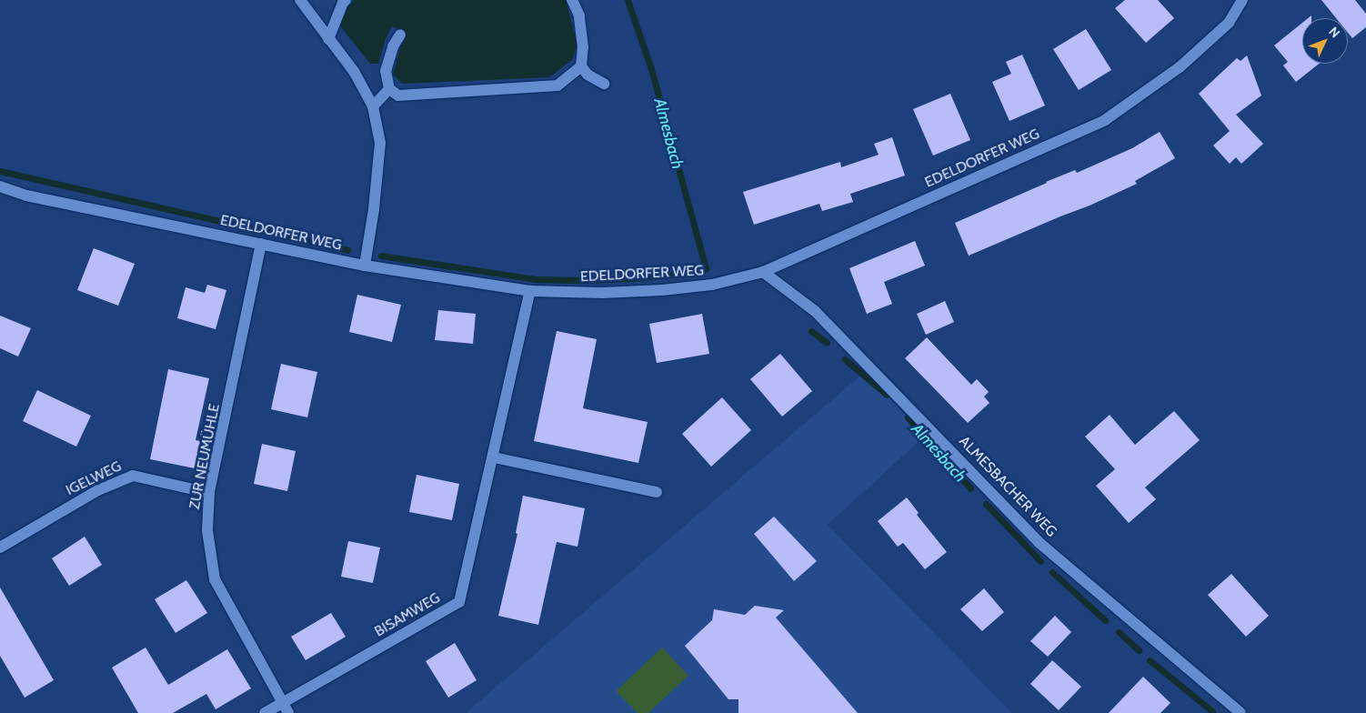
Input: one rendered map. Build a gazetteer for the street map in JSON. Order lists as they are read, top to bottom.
{
  "streets": {
    "street": [
      "EDELDORFER WEG",
      "ZUR NEUMÜHLE",
      "IGELWEG",
      "ALMESBACHER WEG",
      "BISAMWEG"
    ]
  },
  "crossings": [
    ["EDELDORFER WEG", "ZUR NEUMÜHLE"],
    ["EDELDORFER WEG", "ALMESBACHER WEG"],
    ["EDELDORFER WEG", "BISAMWEG"],
    ["ZUR NEUMÜHLE", "IGELWEG"],
    ["ZUR NEUMÜHLE", "BISAMWEG"]
  ],
  "water": ["Almesbach"],
  "north": "top right"
}
